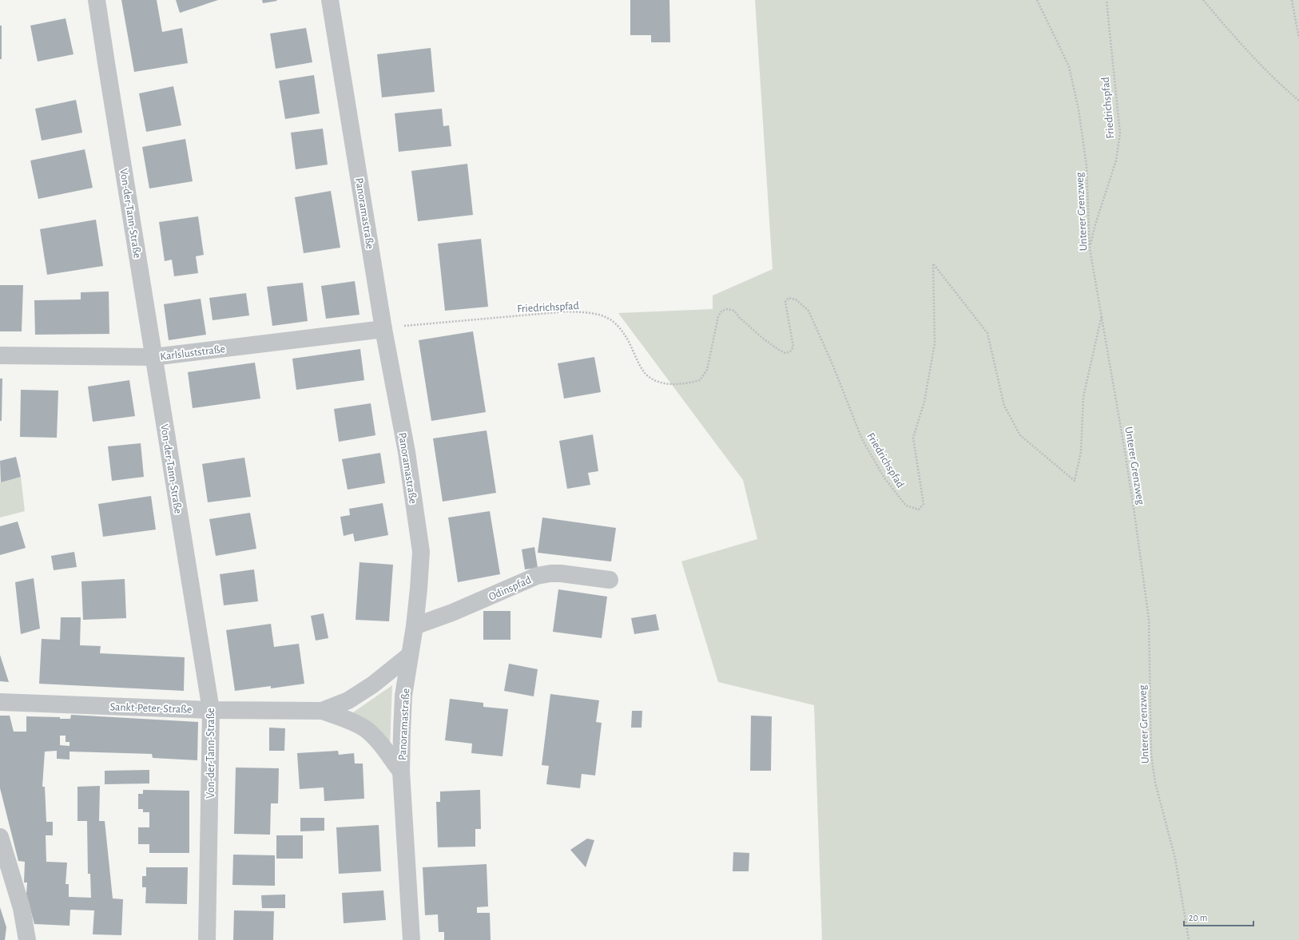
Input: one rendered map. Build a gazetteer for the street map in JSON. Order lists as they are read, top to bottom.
{
  "streets": {
    "street": [
      "Von-der-Tann-Straße",
      "Panoramastraße",
      "Karlsluststraße",
      "Odinspfad",
      "Sankt-Peter-Straße"
    ],
    "path": ["Friedrichspfad", "Unterer Grenzweg"]
  },
  "crossings": [
    ["Friedrichspfad", "Unterer Grenzweg"],
    ["Friedrichspfad", "Panoramastraße"],
    ["Friedrichspfad", "Karlsluststraße"],
    ["Von-der-Tann-Straße", "Karlsluststraße"],
    ["Von-der-Tann-Straße", "Sankt-Peter-Straße"],
    ["Panoramastraße", "Karlsluststraße"],
    ["Panoramastraße", "Odinspfad"],
    ["Panoramastraße", "Sankt-Peter-Straße"]
  ],
  "scale_bar": "20 m"
}
